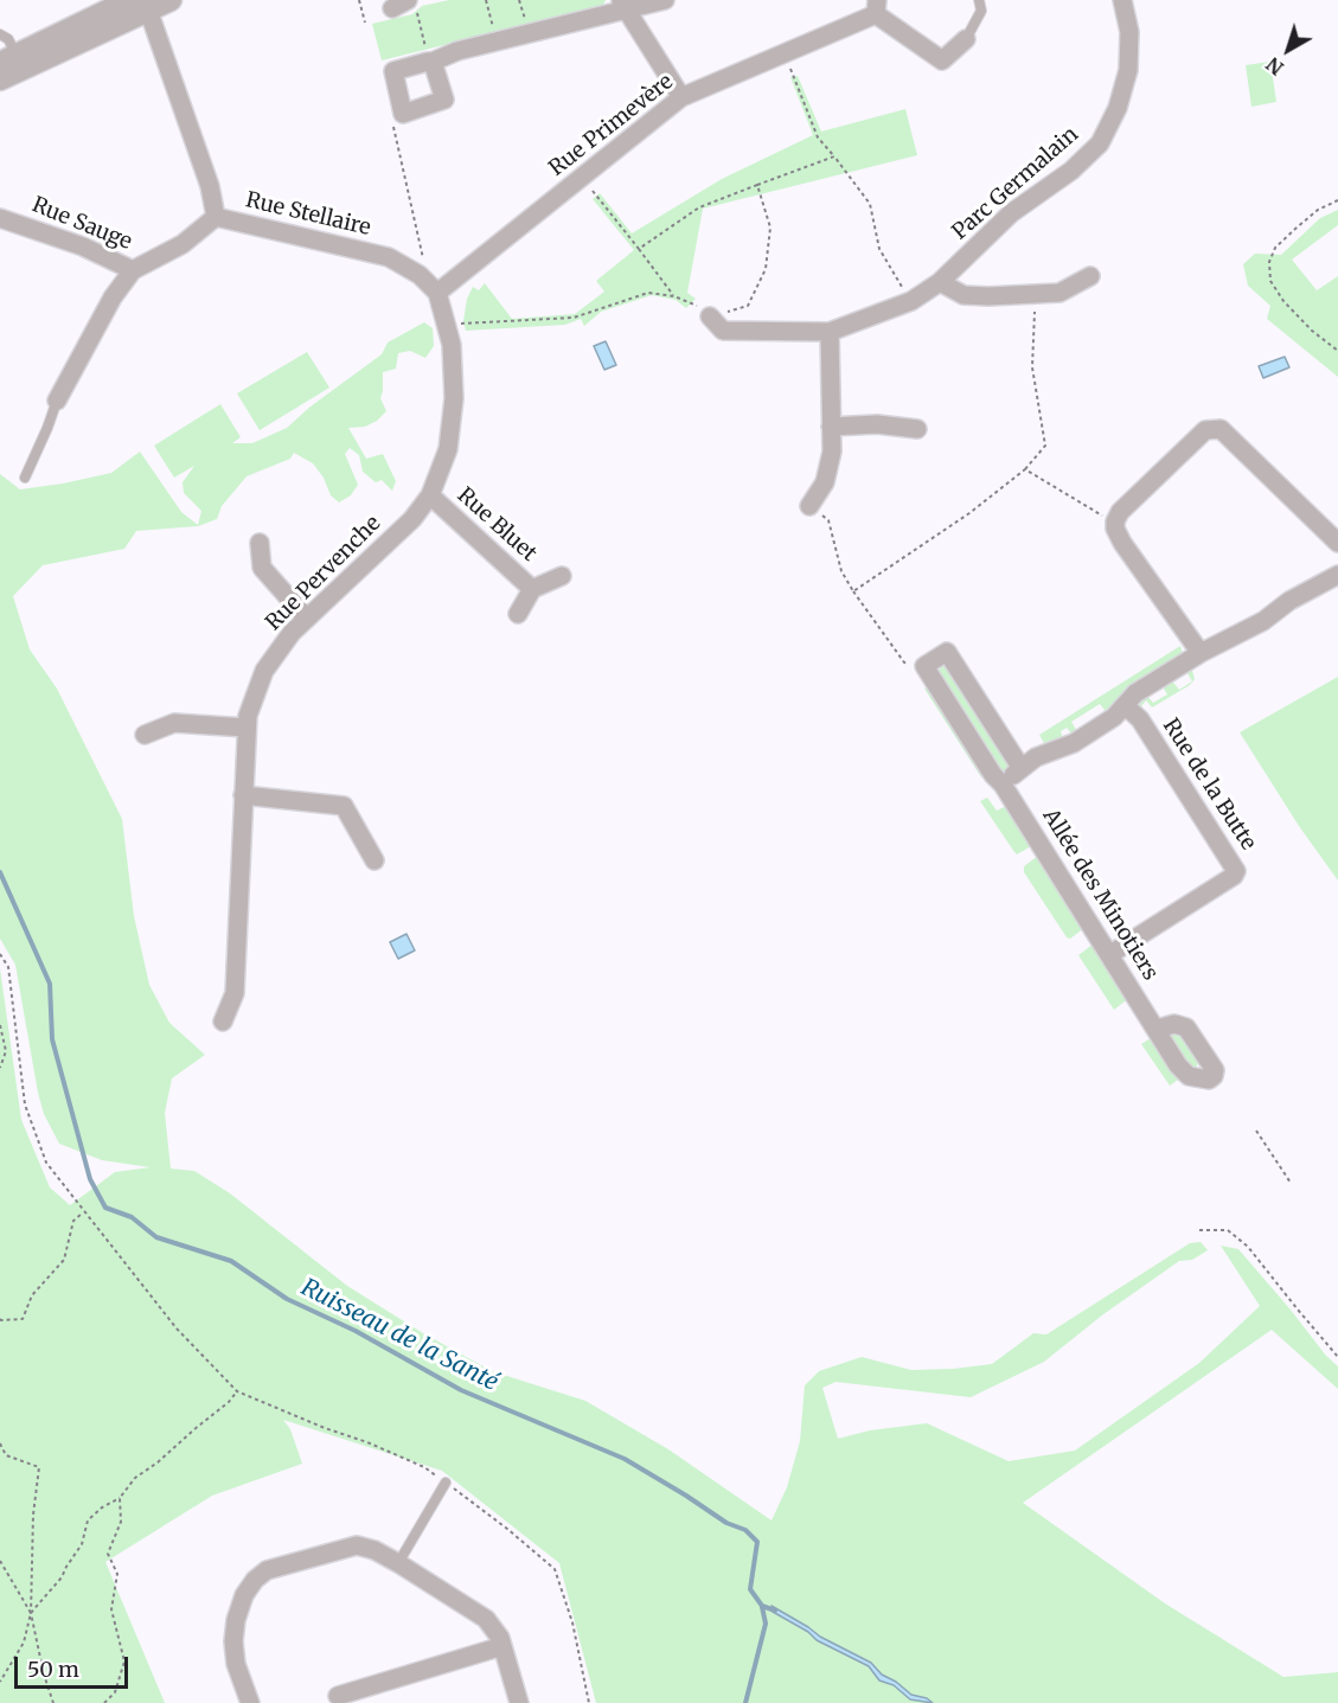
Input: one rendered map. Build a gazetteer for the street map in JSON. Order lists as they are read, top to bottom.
{
  "streets": {
    "street": [
      "Rue Primevère",
      "Parc Germalain",
      "Rue Stellaire",
      "Rue Sauge",
      "Rue Bluet",
      "Rue Pervenche",
      "Rue de la Butte",
      "Allée des Minotiers"
    ]
  },
  "crossings": [
    ["Rue Primevère", "Rue Stellaire"],
    ["Rue Primevère", "Rue Pervenche"],
    ["Rue Stellaire", "Rue Sauge"],
    ["Rue Stellaire", "Rue Pervenche"],
    ["Rue Bluet", "Rue Pervenche"],
    ["Rue de la Butte", "Allée des Minotiers"]
  ],
  "water": ["Ruisseau de la Santé"],
  "scale_bar": "50 m",
  "north": "bottom left"
}
